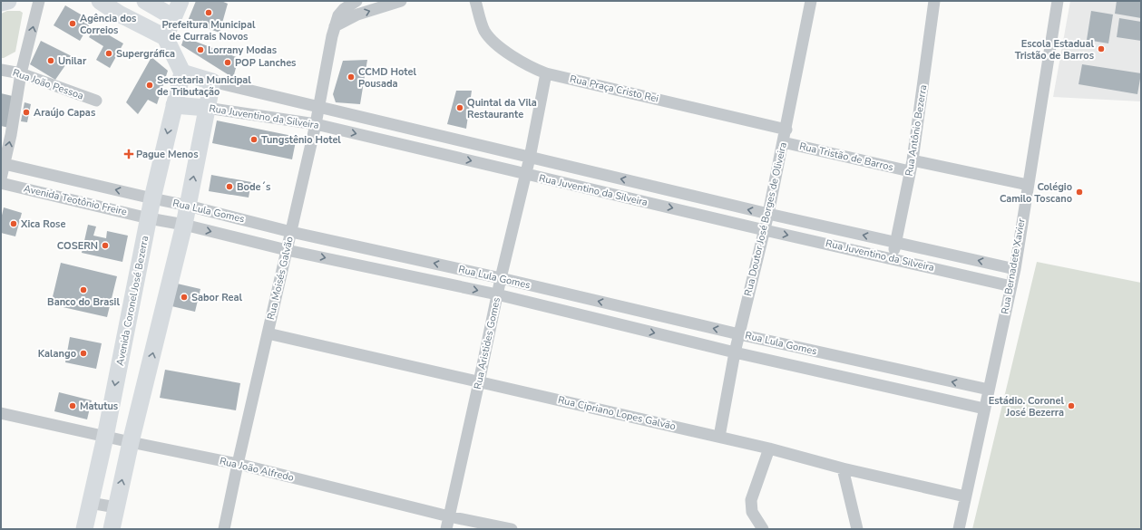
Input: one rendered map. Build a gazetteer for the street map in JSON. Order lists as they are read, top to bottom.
{
  "streets": {
    "street": [
      "Rua João Pessoa",
      "Rua Praça Cristo Rei",
      "Rua Juventino da Silveira",
      "Rua Antônio Bezerra",
      "Rua Tristão de Barros",
      "Avenida Teotônio Freire",
      "Rua Lula Gomes",
      "Rua Doutor José Borges de Oliveira",
      "Rua Bernadete Xavier",
      "Rua Moisés Galvão",
      "Avenida Coronel José Bezerra",
      "Rua Aristides Gomes",
      "Rua Cipriano Lopes Galvão",
      "Rua João Alfredo"
    ]
  },
  "crossings": [
    ["Rua Praça Cristo Rei", "Rua Doutor José Borges de Oliveira"],
    ["Rua Praça Cristo Rei", "Rua Aristides Gomes"],
    ["Rua Juventino da Silveira", "Rua Antônio Bezerra"],
    ["Rua Juventino da Silveira", "Rua Doutor José Borges de Oliveira"],
    ["Rua Juventino da Silveira", "Rua Bernadete Xavier"],
    ["Rua Juventino da Silveira", "Rua Moisés Galvão"],
    ["Rua Juventino da Silveira", "Avenida Coronel José Bezerra"],
    ["Rua Juventino da Silveira", "Rua Aristides Gomes"],
    ["Rua Antônio Bezerra", "Rua Tristão de Barros"],
    ["Rua Tristão de Barros", "Rua Doutor José Borges de Oliveira"],
    ["Rua Tristão de Barros", "Rua Bernadete Xavier"],
    ["Avenida Teotônio Freire", "Rua Lula Gomes"],
    ["Avenida Teotônio Freire", "Avenida Coronel José Bezerra"],
    ["Rua Lula Gomes", "Rua Doutor José Borges de Oliveira"],
    ["Rua Lula Gomes", "Rua Bernadete Xavier"],
    ["Rua Lula Gomes", "Rua Moisés Galvão"],
    ["Rua Lula Gomes", "Avenida Coronel José Bezerra"],
    ["Rua Lula Gomes", "Rua Aristides Gomes"],
    ["Rua Doutor José Borges de Oliveira", "Rua Cipriano Lopes Galvão"],
    ["Rua Bernadete Xavier", "Rua Cipriano Lopes Galvão"],
    ["Rua Moisés Galvão", "Rua Cipriano Lopes Galvão"],
    ["Rua Moisés Galvão", "Rua João Alfredo"],
    ["Avenida Coronel José Bezerra", "Rua João Alfredo"],
    ["Rua Aristides Gomes", "Rua Cipriano Lopes Galvão"],
    ["Rua Aristides Gomes", "Rua João Alfredo"]
  ],
  "places": {
    "other": [
      "Prefeitura Municipal de Currais Novos",
      "Agência dos Correios",
      "Escola Estadual Tristão de Barros",
      "Lorrany Modas",
      "Supergráfica",
      "Unilar",
      "POP Lanches",
      "CCMD Hotel Pousada",
      "Secretaria Municipal de Tributação",
      "Quintal da Vila Restaurante",
      "Araújo Capas",
      "Tungstênio Hotel",
      "Bode´s",
      "Colégio Camilo Toscano",
      "Xica Rose",
      "COSERN",
      "Banco do Brasil",
      "Sabor Real",
      "Kalango",
      "Matutus",
      "Estádio. Coronel José Bezerra"
    ],
    "health": ["Pague Menos"]
  }
}
